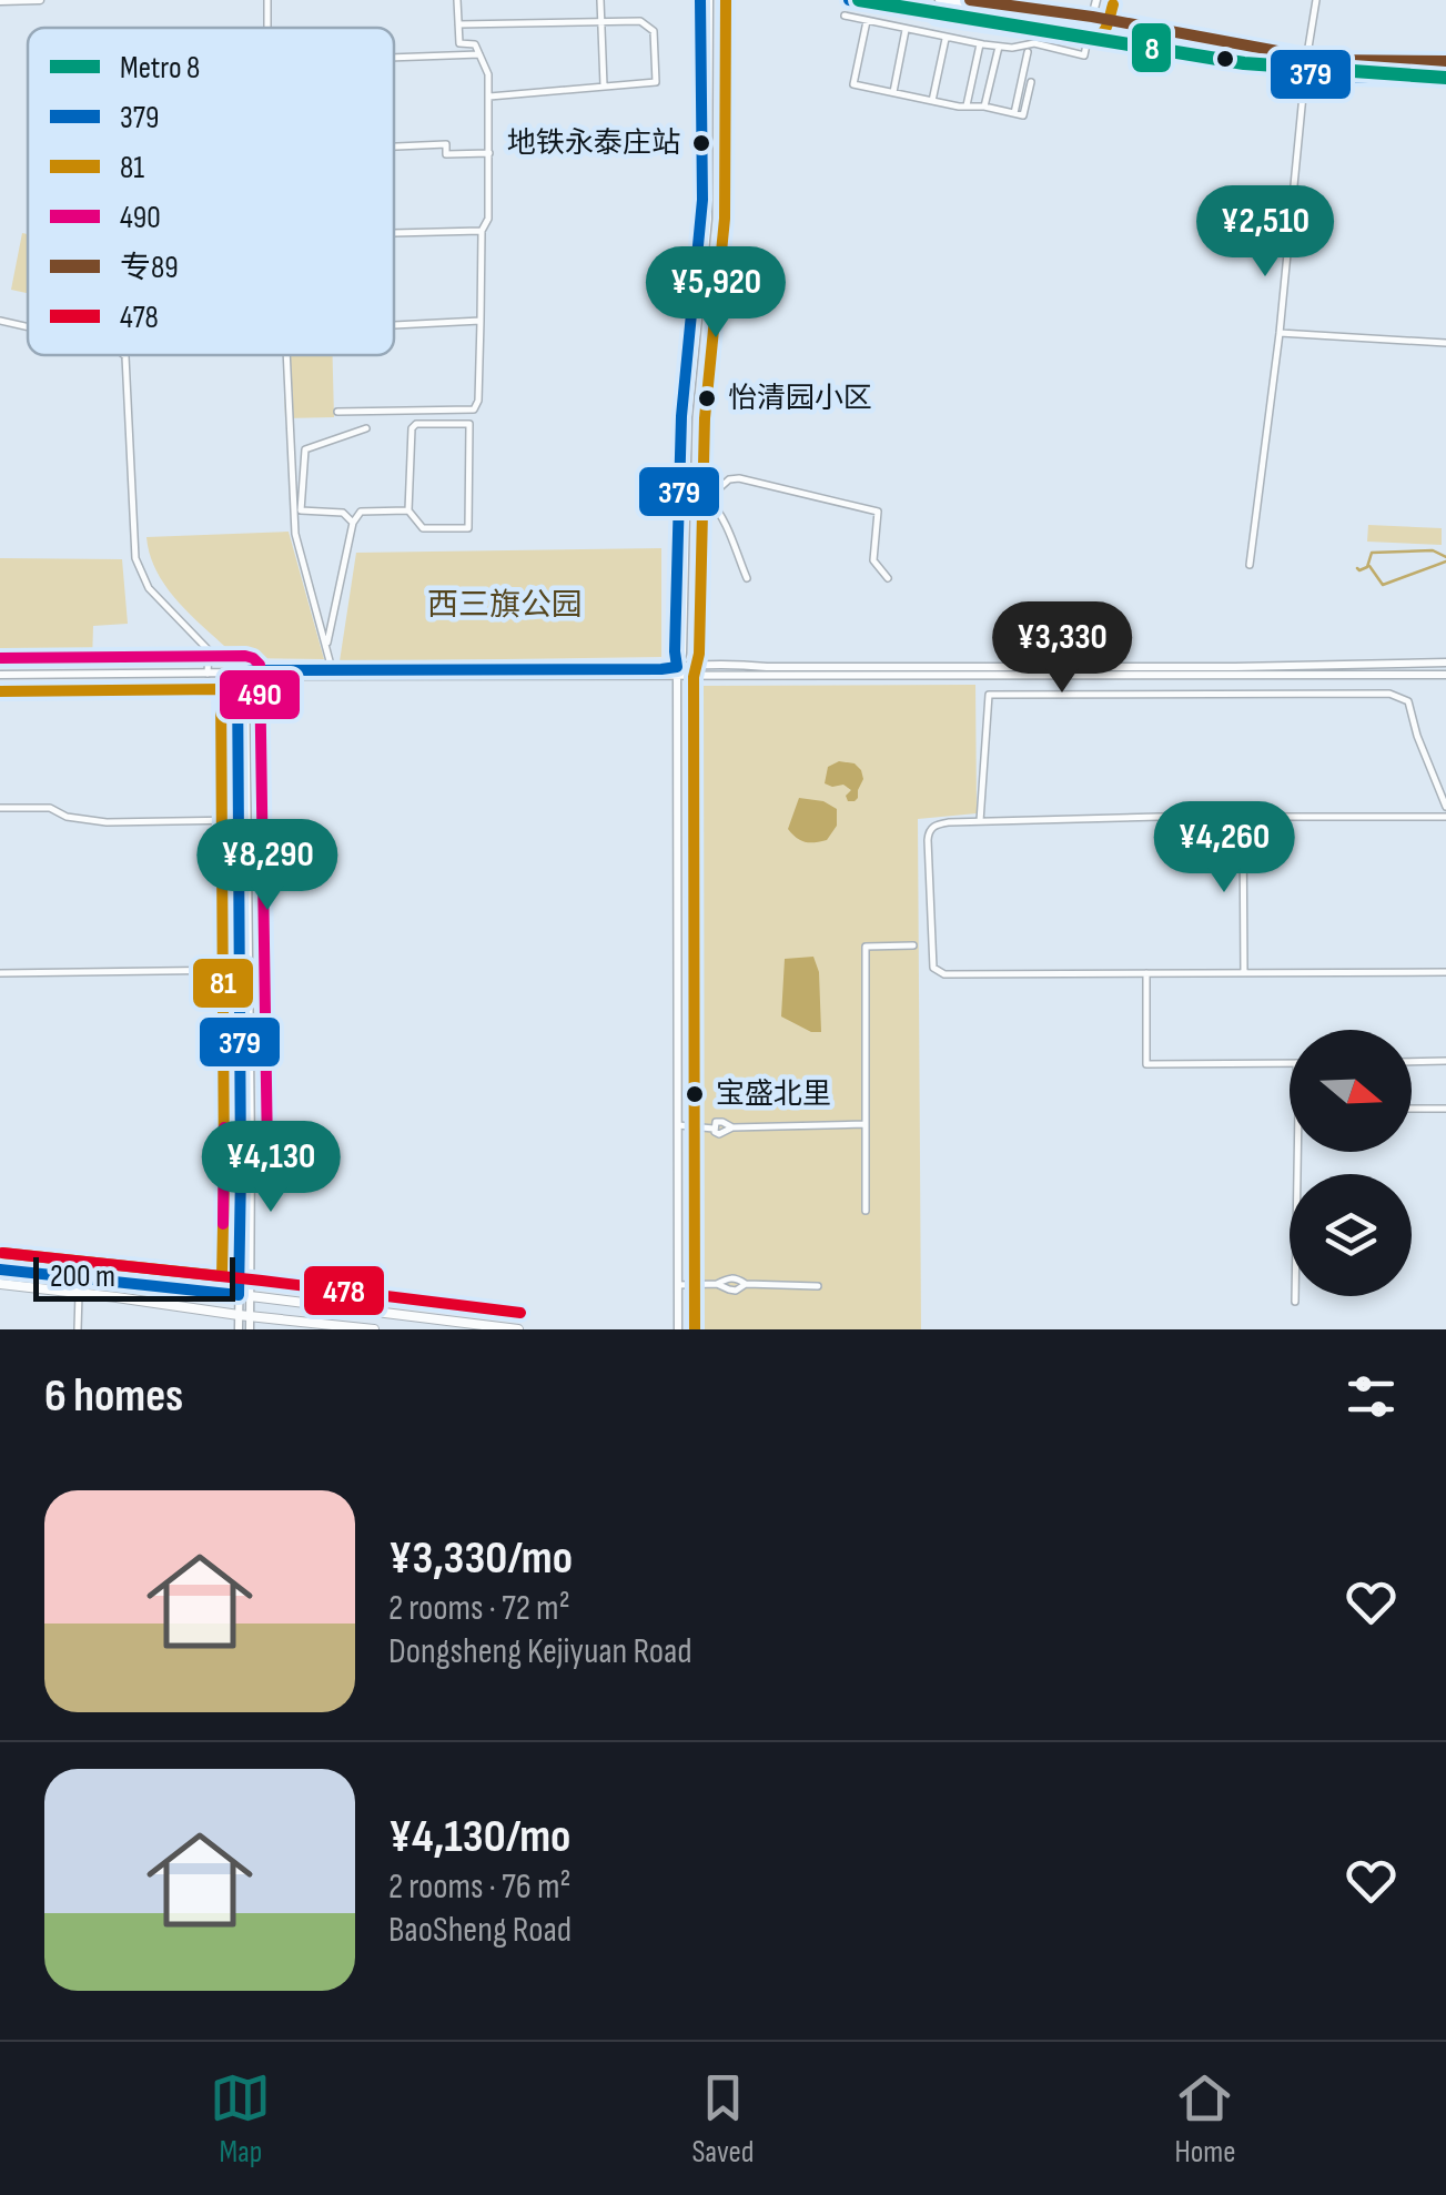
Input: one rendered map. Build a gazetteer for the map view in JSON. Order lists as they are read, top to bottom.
{
  "parks": ["西三旗公园"],
  "places": ["地铁永泰庄站", "怡清园小区", "宝盛北里"],
  "lines": [
    "metro line 8",
    "transit line 379",
    "transit line 81",
    "transit line 专89",
    "transit line 490",
    "transit line 478"
  ],
  "legend": [
    "Metro 8",
    "379",
    "81",
    "490",
    "专89",
    "478"
  ],
  "scale_bar": "200 m",
  "north": "right",
  "page": {
    "price": [
      "¥2,510",
      "¥5,920",
      "¥3,330",
      "¥4,260",
      "¥8,290",
      "¥4,130"
    ],
    "scale": "200 m",
    "heading": "6 homes",
    "list": [
      {
        "name": "¥3,330/mo",
        "note": "2 rooms · 72 m² · Dongsheng Kejiyuan Road"
      },
      {
        "name": "¥4,130/mo",
        "note": "2 rooms · 76 m² · BaoSheng Road"
      }
    ],
    "tabs": ["Map", "Saved", "Home"]
  }
}
